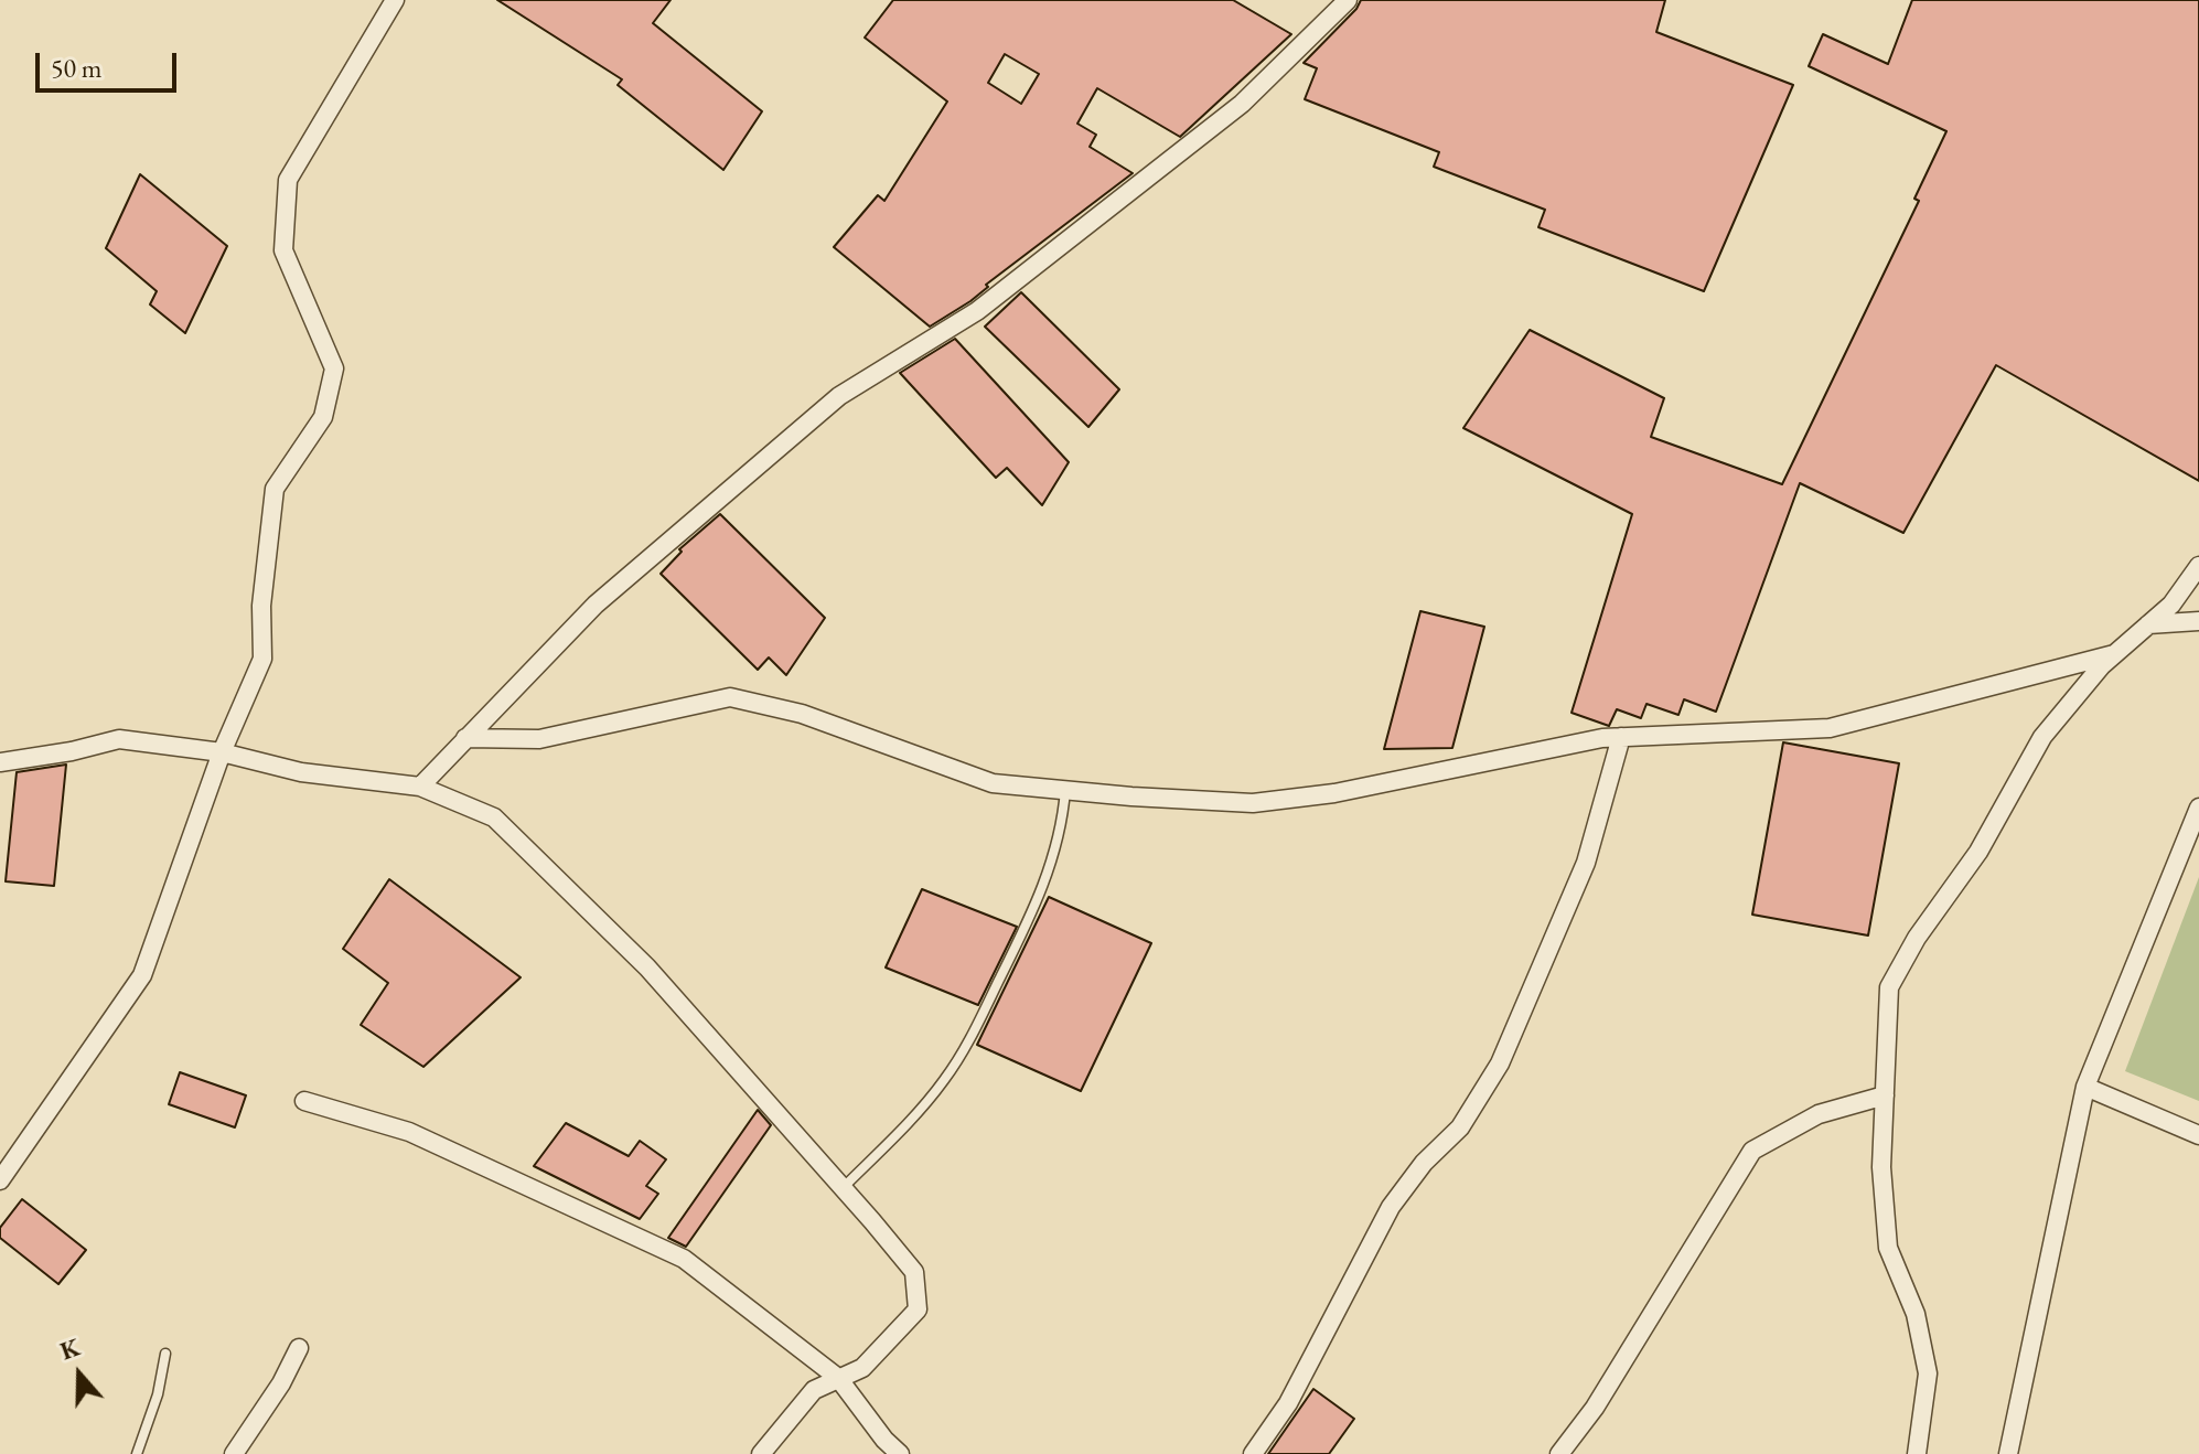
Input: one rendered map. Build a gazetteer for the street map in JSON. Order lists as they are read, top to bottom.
{
  "scale_bar": "50 m",
  "north": "top"
}
